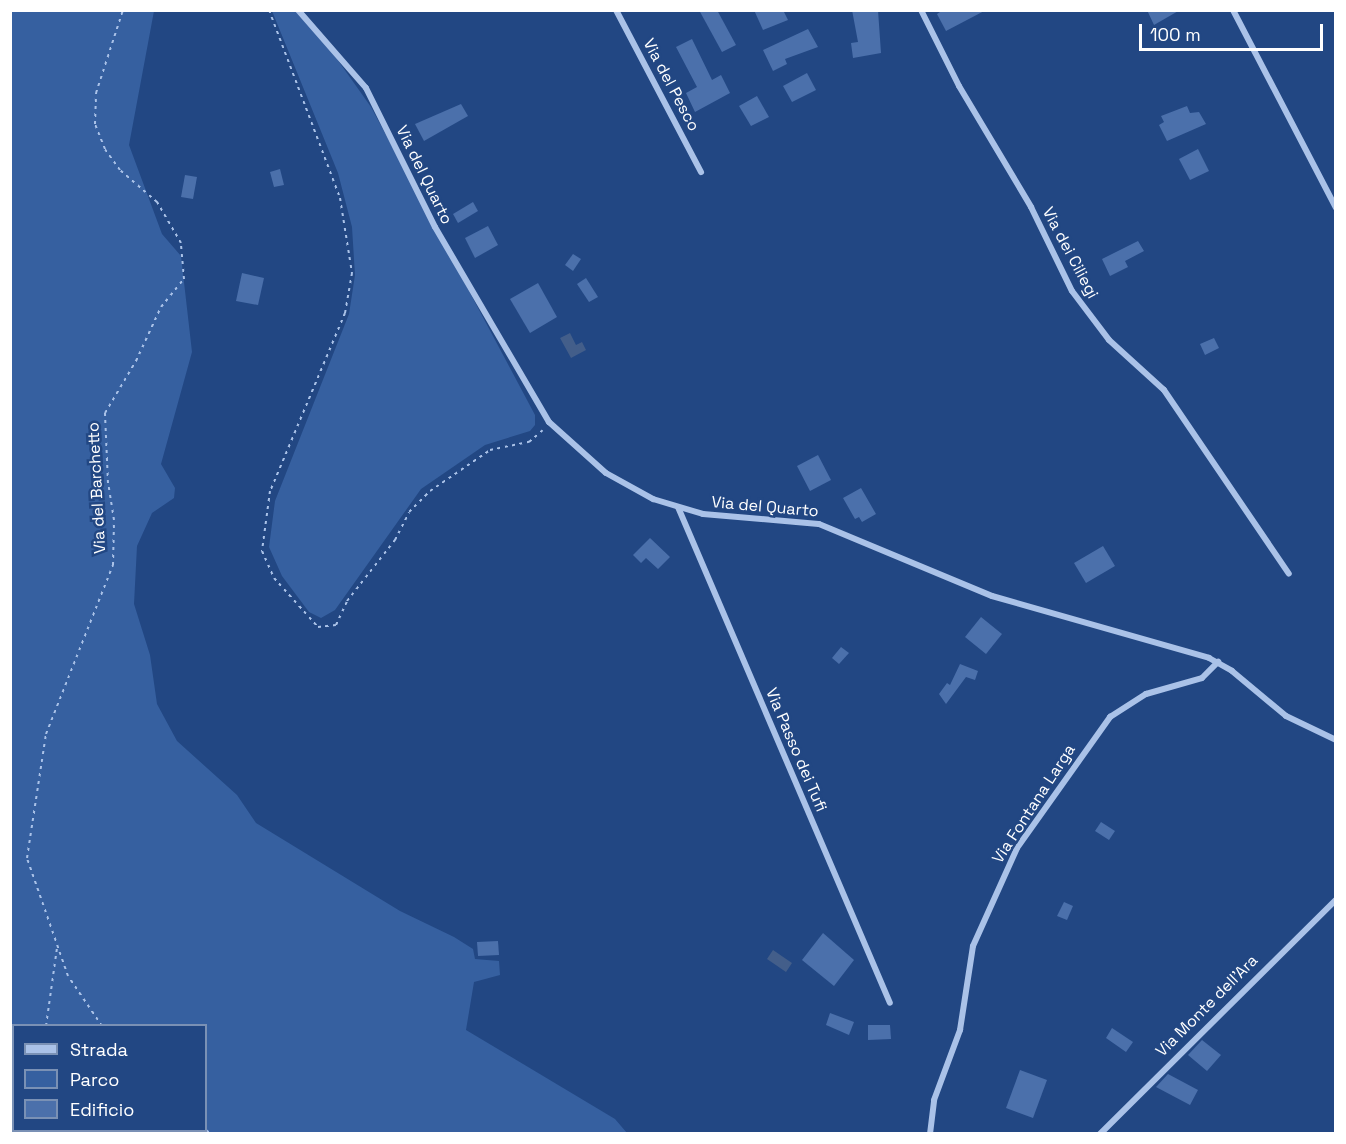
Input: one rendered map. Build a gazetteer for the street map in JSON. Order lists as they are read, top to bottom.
{
  "streets": {
    "street": [
      "Via del Pesco",
      "Via del Quarto",
      "Via dei Ciliegi",
      "Via Passo dei Tufi",
      "Via Fontana Larga",
      "Via Monte dell'Ara"
    ],
    "path": ["Via del Barchetto"]
  },
  "crossings": [
    ["Via del Quarto", "Via Passo dei Tufi"],
    ["Via del Quarto", "Via Fontana Larga"]
  ],
  "legend": ["Strada", "Parco", "Edificio"],
  "scale_bar": "100 m"
}
